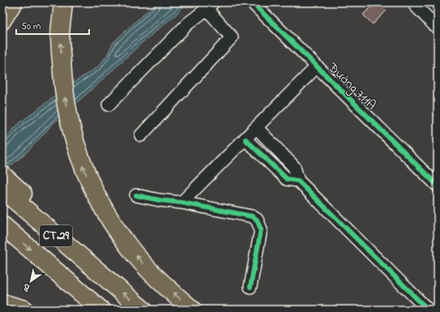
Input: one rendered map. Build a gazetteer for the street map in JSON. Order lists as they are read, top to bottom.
{
  "streets": {
    "highway": ["CT.29"],
    "street": ["Đường 711A"]
  },
  "scale_bar": "50 m",
  "north": "bottom left"
}
